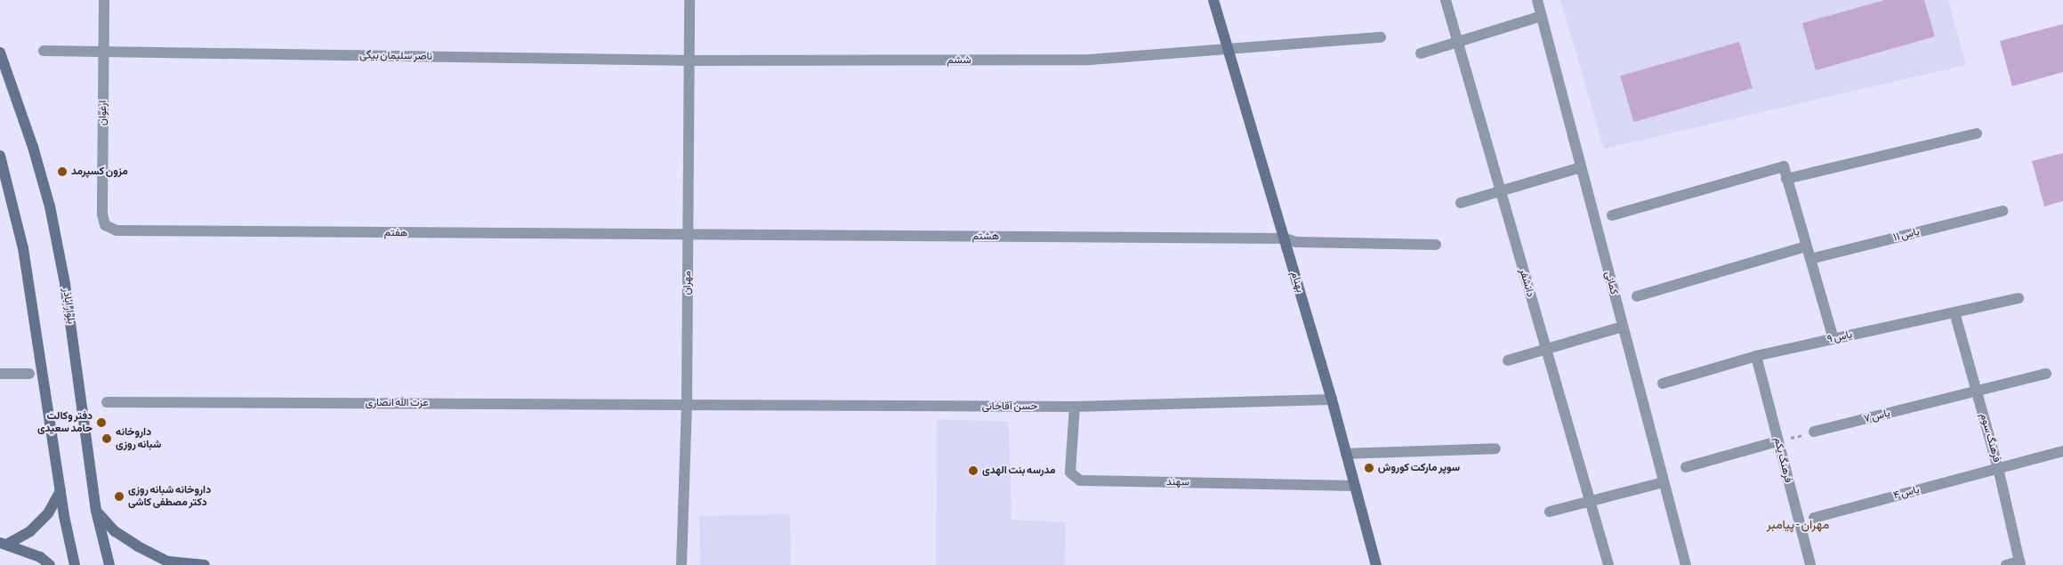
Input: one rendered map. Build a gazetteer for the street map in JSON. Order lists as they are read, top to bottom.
{
  "streets": {
    "main road": ["بهنام", "بلوار اباذر"],
    "street": [
      "ناصر سلیمان بیگی",
      "ششم",
      "ارغوان",
      "هفتم",
      "یاس ۱۱",
      "هشتم",
      "مهران",
      "دانشفر",
      "کمانی",
      "یاس ۹",
      "عزت الله انصاری",
      "حسن آقاخانی",
      "یاس ۷",
      "فرهنگ سوم",
      "فرهنگ یکم",
      "سهند",
      "یاس ۴"
    ]
  },
  "crossings": [
    ["ناصر سلیمان بیگی", "ششم"],
    ["ناصر سلیمان بیگی", "ارغوان"],
    ["ناصر سلیمان بیگی", "مهران"],
    ["ششم", "بهنام"],
    ["ششم", "مهران"],
    ["ارغوان", "هفتم"],
    ["هفتم", "هشتم"],
    ["هفتم", "مهران"],
    ["هشتم", "بهنام"],
    ["هشتم", "مهران"],
    ["بهنام", "حسن آقاخانی"],
    ["بهنام", "سهند"],
    ["مهران", "عزت الله انصاری"],
    ["مهران", "حسن آقاخانی"],
    ["یاس ۹", "فرهنگ سوم"],
    ["یاس ۹", "فرهنگ یکم"],
    ["عزت الله انصاری", "حسن آقاخانی"],
    ["حسن آقاخانی", "سهند"],
    ["یاس ۷", "فرهنگ سوم"],
    ["فرهنگ سوم", "یاس ۴"]
  ],
  "districts": ["مهران - پیامبر"],
  "places": [
    "مزون کسپرمد",
    "دفتر وکالت حامد سعیدی",
    "داروخانه شبانه روزی",
    "سوپر ماركت كوروش",
    "مدرسه بنت الهدی",
    "داروخانه شبانه روزی دکتر مصطفی کاشی"
  ]
}
